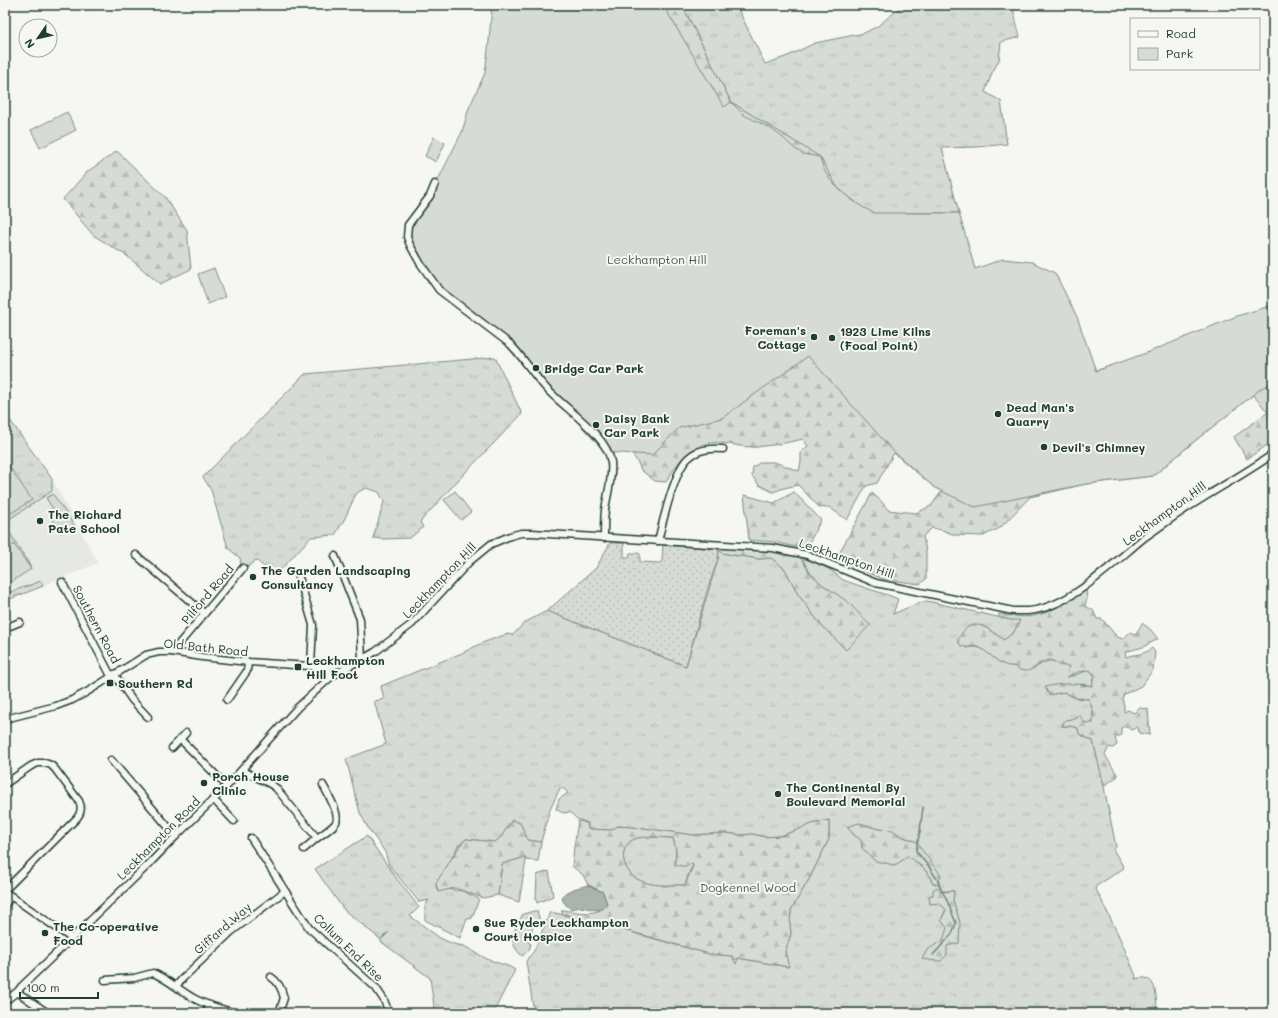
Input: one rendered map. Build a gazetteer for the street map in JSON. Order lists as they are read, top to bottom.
{
  "streets": {
    "street": [
      "Leckhampton Hill",
      "Pilford Road",
      "Southern Road",
      "Old Bath Road",
      "Leckhampton Road",
      "Giffard Way",
      "Collum End Rise"
    ]
  },
  "crossings": [
    ["Leckhampton Hill", "Leckhampton Road"],
    ["Pilford Road", "Old Bath Road"],
    ["Southern Road", "Old Bath Road"],
    ["Old Bath Road", "Leckhampton Road"],
    ["Giffard Way", "Collum End Rise"]
  ],
  "parks": ["Leckhampton Hill", "Dogkennel Wood"],
  "places": {
    "other": [
      "Foreman's Cottage",
      "1923 Lime Kilns (Focal Point)",
      "Bridge Car Park",
      "Dead Man's Quarry",
      "Daisy Bank Car Park",
      "Devil's Chimney",
      "The Richard Pate School",
      "The Garden Landscaping Consultancy",
      "Porch House Clinic",
      "The Continental By Boulevard Memorial",
      "Sue Ryder Leckhampton Court Hospice",
      "The Co-operative Food"
    ],
    "transit": ["Leckhampton Hill Foot", "Southern Rd"]
  },
  "legend": ["Road", "Park"],
  "scale_bar": "100 m",
  "north": "bottom left"
}
